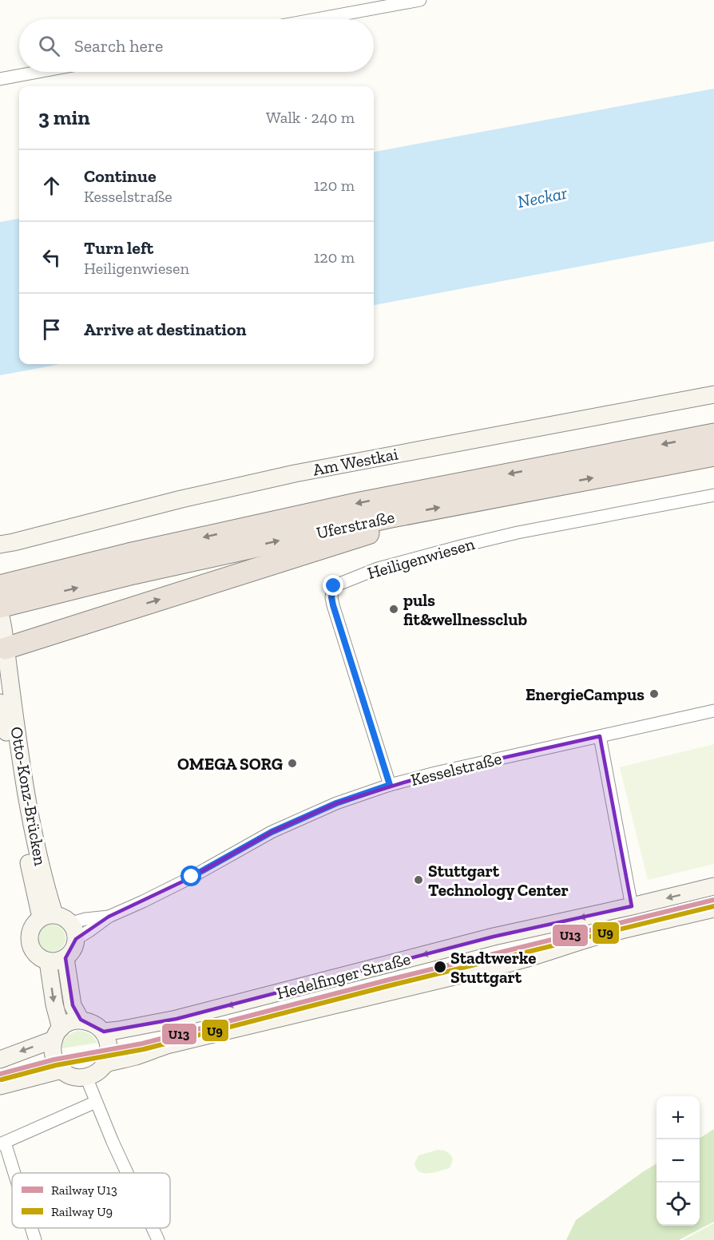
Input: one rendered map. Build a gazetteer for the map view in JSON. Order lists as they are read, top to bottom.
{
  "streets": {
    "highway": ["Uferstraße"],
    "street": [
      "Am Westkai",
      "Heiligenwiesen",
      "Kesselstraße",
      "Otto-Konz-Brücken",
      "Hedelfinger Straße"
    ]
  },
  "crossings": [
    ["Heiligenwiesen", "Kesselstraße"],
    ["Kesselstraße", "Otto-Konz-Brücken"]
  ],
  "water": ["Neckar"],
  "places": [
    "puls fit&wellnessclub",
    "EnergieCampus",
    "OMEGA SORG",
    "Stuttgart Technology Center",
    "Stadtwerke Stuttgart"
  ],
  "lines": ["rail line U13", "rail line U9"],
  "legend": ["Railway U13", "Railway U9"],
  "page": {
    "search": "Search here",
    "heading": ["3 min", "Walk · 240 m"],
    "list": [
      ["Continue", "Kesselstraße", "120 m"],
      ["Turn left", "Heiligenwiesen", "120 m"],
      "Arrive at destination"
    ],
    "map_buttons": ["+", "−"]
  }
}
